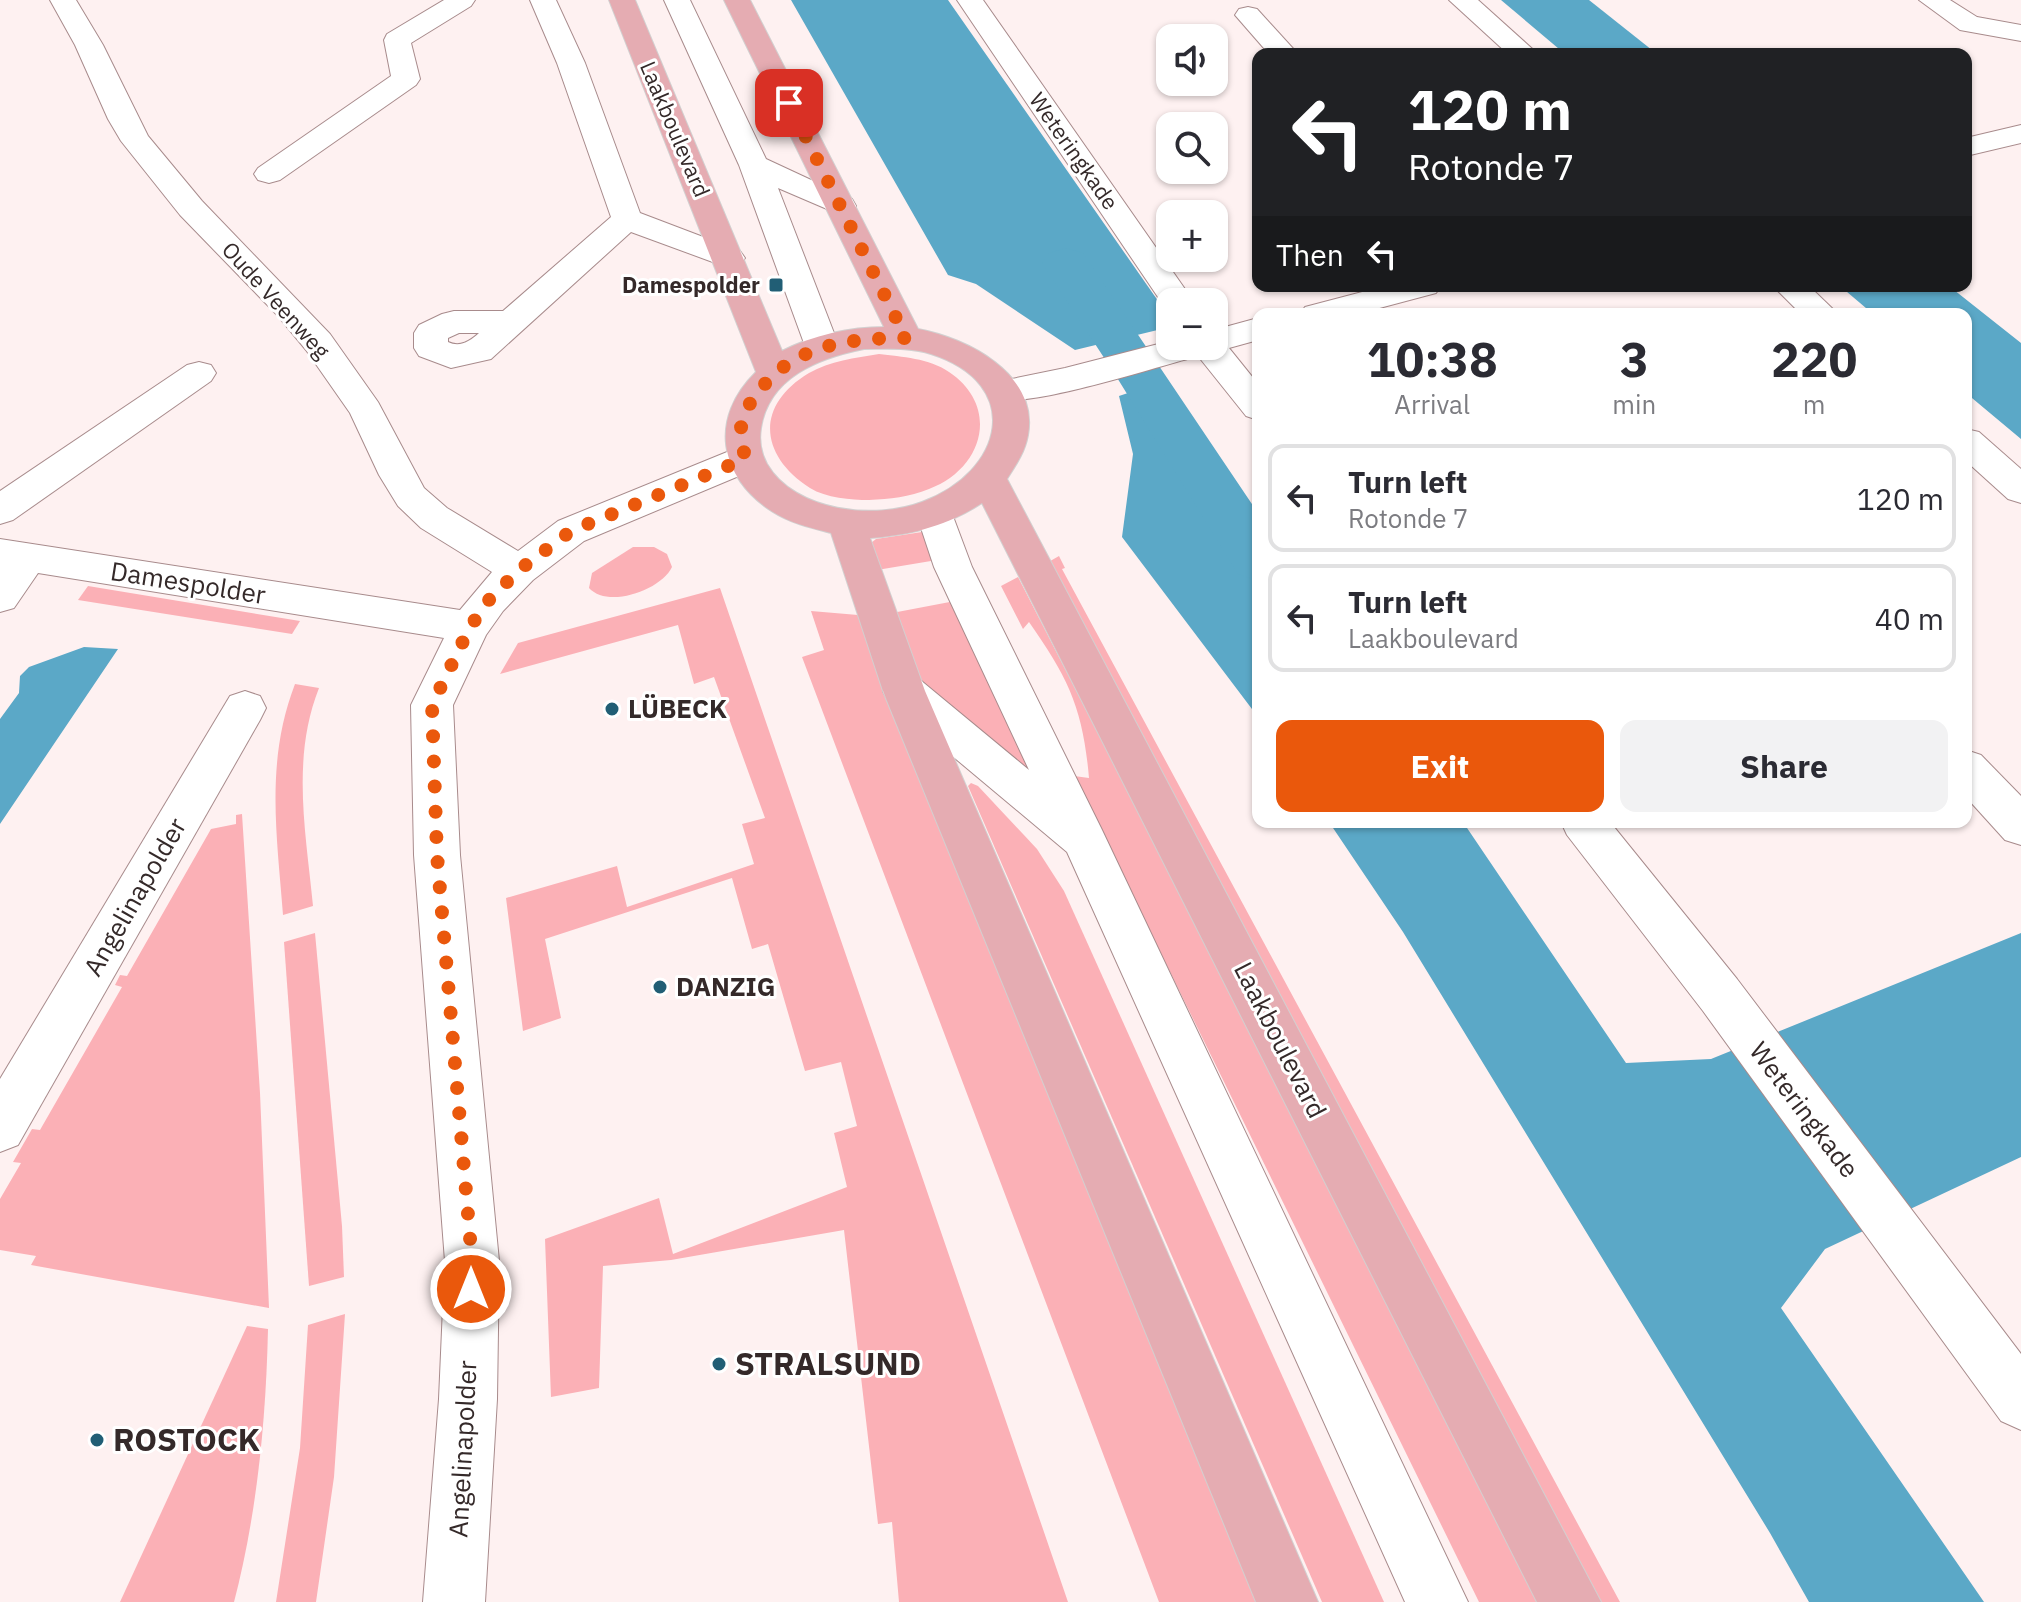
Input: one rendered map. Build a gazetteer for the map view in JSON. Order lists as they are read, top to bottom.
{
  "streets": {
    "main road": ["Laakboulevard"],
    "street": [
      "Weteringkade",
      "Oude Veenweg",
      "Damespolder",
      "Angelinapolder"
    ]
  },
  "crossings": [
    ["Laakboulevard", "Angelinapolder"],
    ["Oude Veenweg", "Angelinapolder"],
    ["Damespolder", "Angelinapolder"]
  ],
  "places": {
    "transit": ["Damespolder"],
    "other": [
      "LÜBECK",
      "DANZIG",
      "STRALSUND",
      "ROSTOCK"
    ]
  },
  "page": {
    "map_buttons": ["+", "−"],
    "turn": ["120 m", "Rotonde 7"],
    "then": "Then",
    "eta": [
      "10:38",
      "Arrival",
      "3",
      "min",
      "220",
      "m"
    ],
    "list": [
      {
        "name": "Turn left",
        "note": "Rotonde 7",
        "value": "120 m"
      },
      {
        "name": "Turn left",
        "note": "Laakboulevard",
        "value": "40 m"
      }
    ],
    "buttons": ["Exit", "Share"]
  }
}
